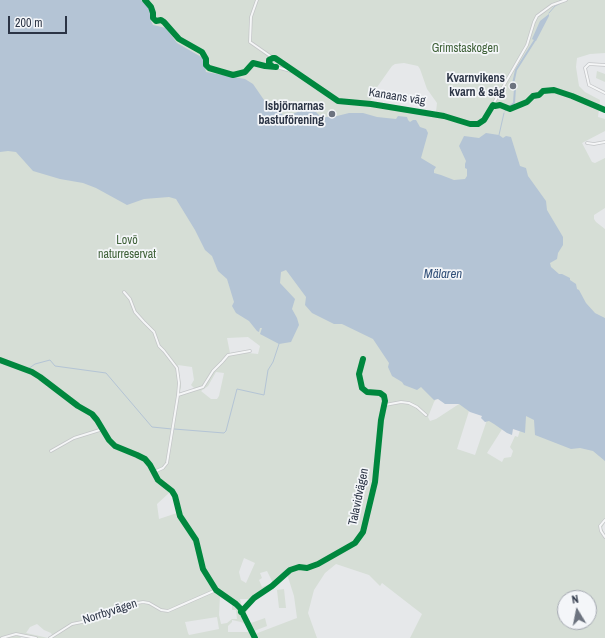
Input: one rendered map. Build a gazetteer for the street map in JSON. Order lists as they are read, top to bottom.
{
  "streets": {
    "street": ["Kanaans väg", "Talavidvägen", "Norrbyvägen"]
  },
  "water": ["Mälaren"],
  "parks": ["Grimstaskogen", "Lovö naturreservat"],
  "places": ["Kvarnvikens kvarn & såg", "Isbjörnarnas bastuförening"],
  "scale_bar": "200 m",
  "north": "top"
}
